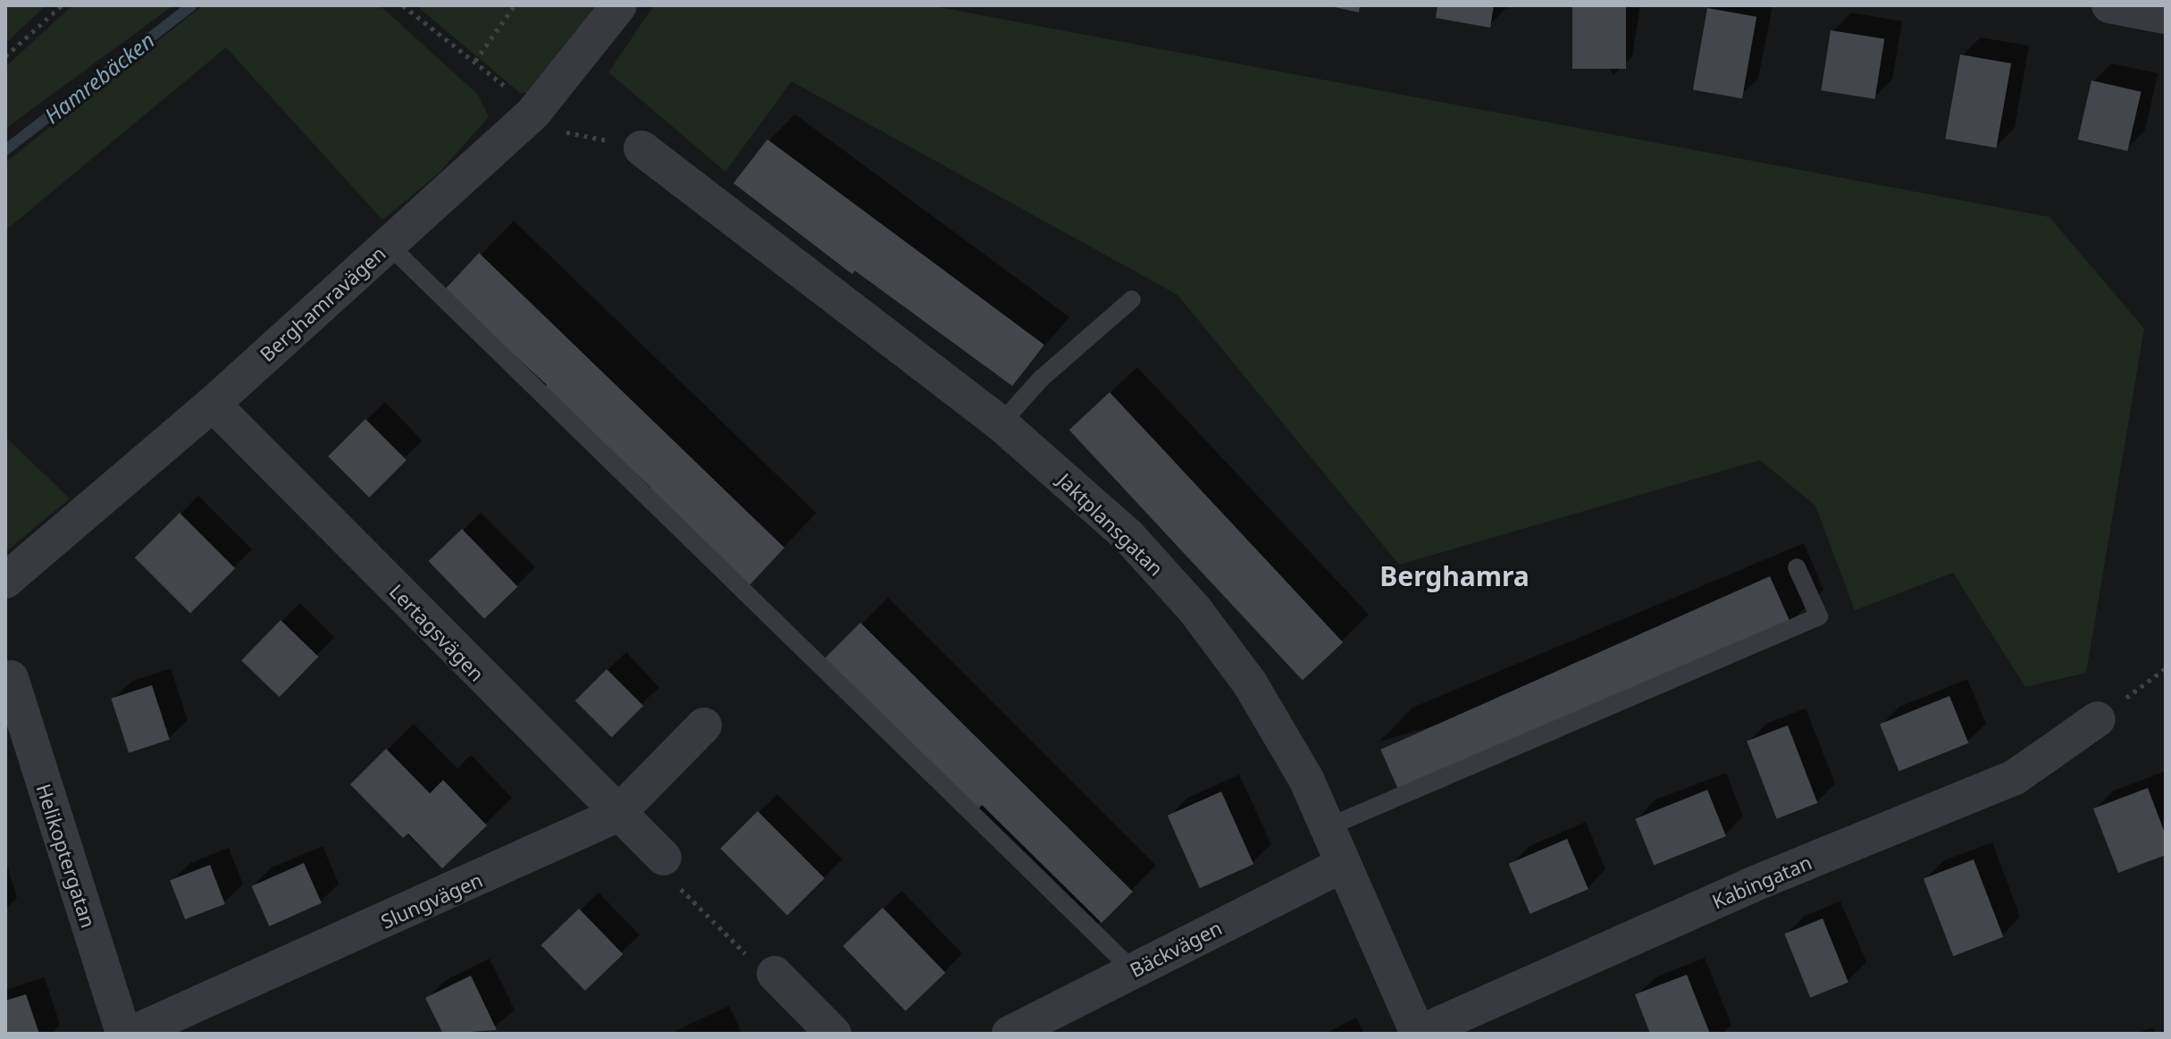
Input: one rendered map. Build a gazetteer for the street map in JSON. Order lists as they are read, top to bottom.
{
  "streets": {
    "street": [
      "Berghamravägen",
      "Jaktplansgatan",
      "Lertagsvägen",
      "Helikoptergatan",
      "Kabingatan",
      "Slungvägen",
      "Bäckvägen"
    ]
  },
  "crossings": [
    ["Berghamravägen", "Lertagsvägen"],
    ["Jaktplansgatan", "Kabingatan"],
    ["Jaktplansgatan", "Bäckvägen"],
    ["Lertagsvägen", "Slungvägen"]
  ],
  "districts": ["Berghamra"],
  "water": ["Hamrebäcken"]
}
